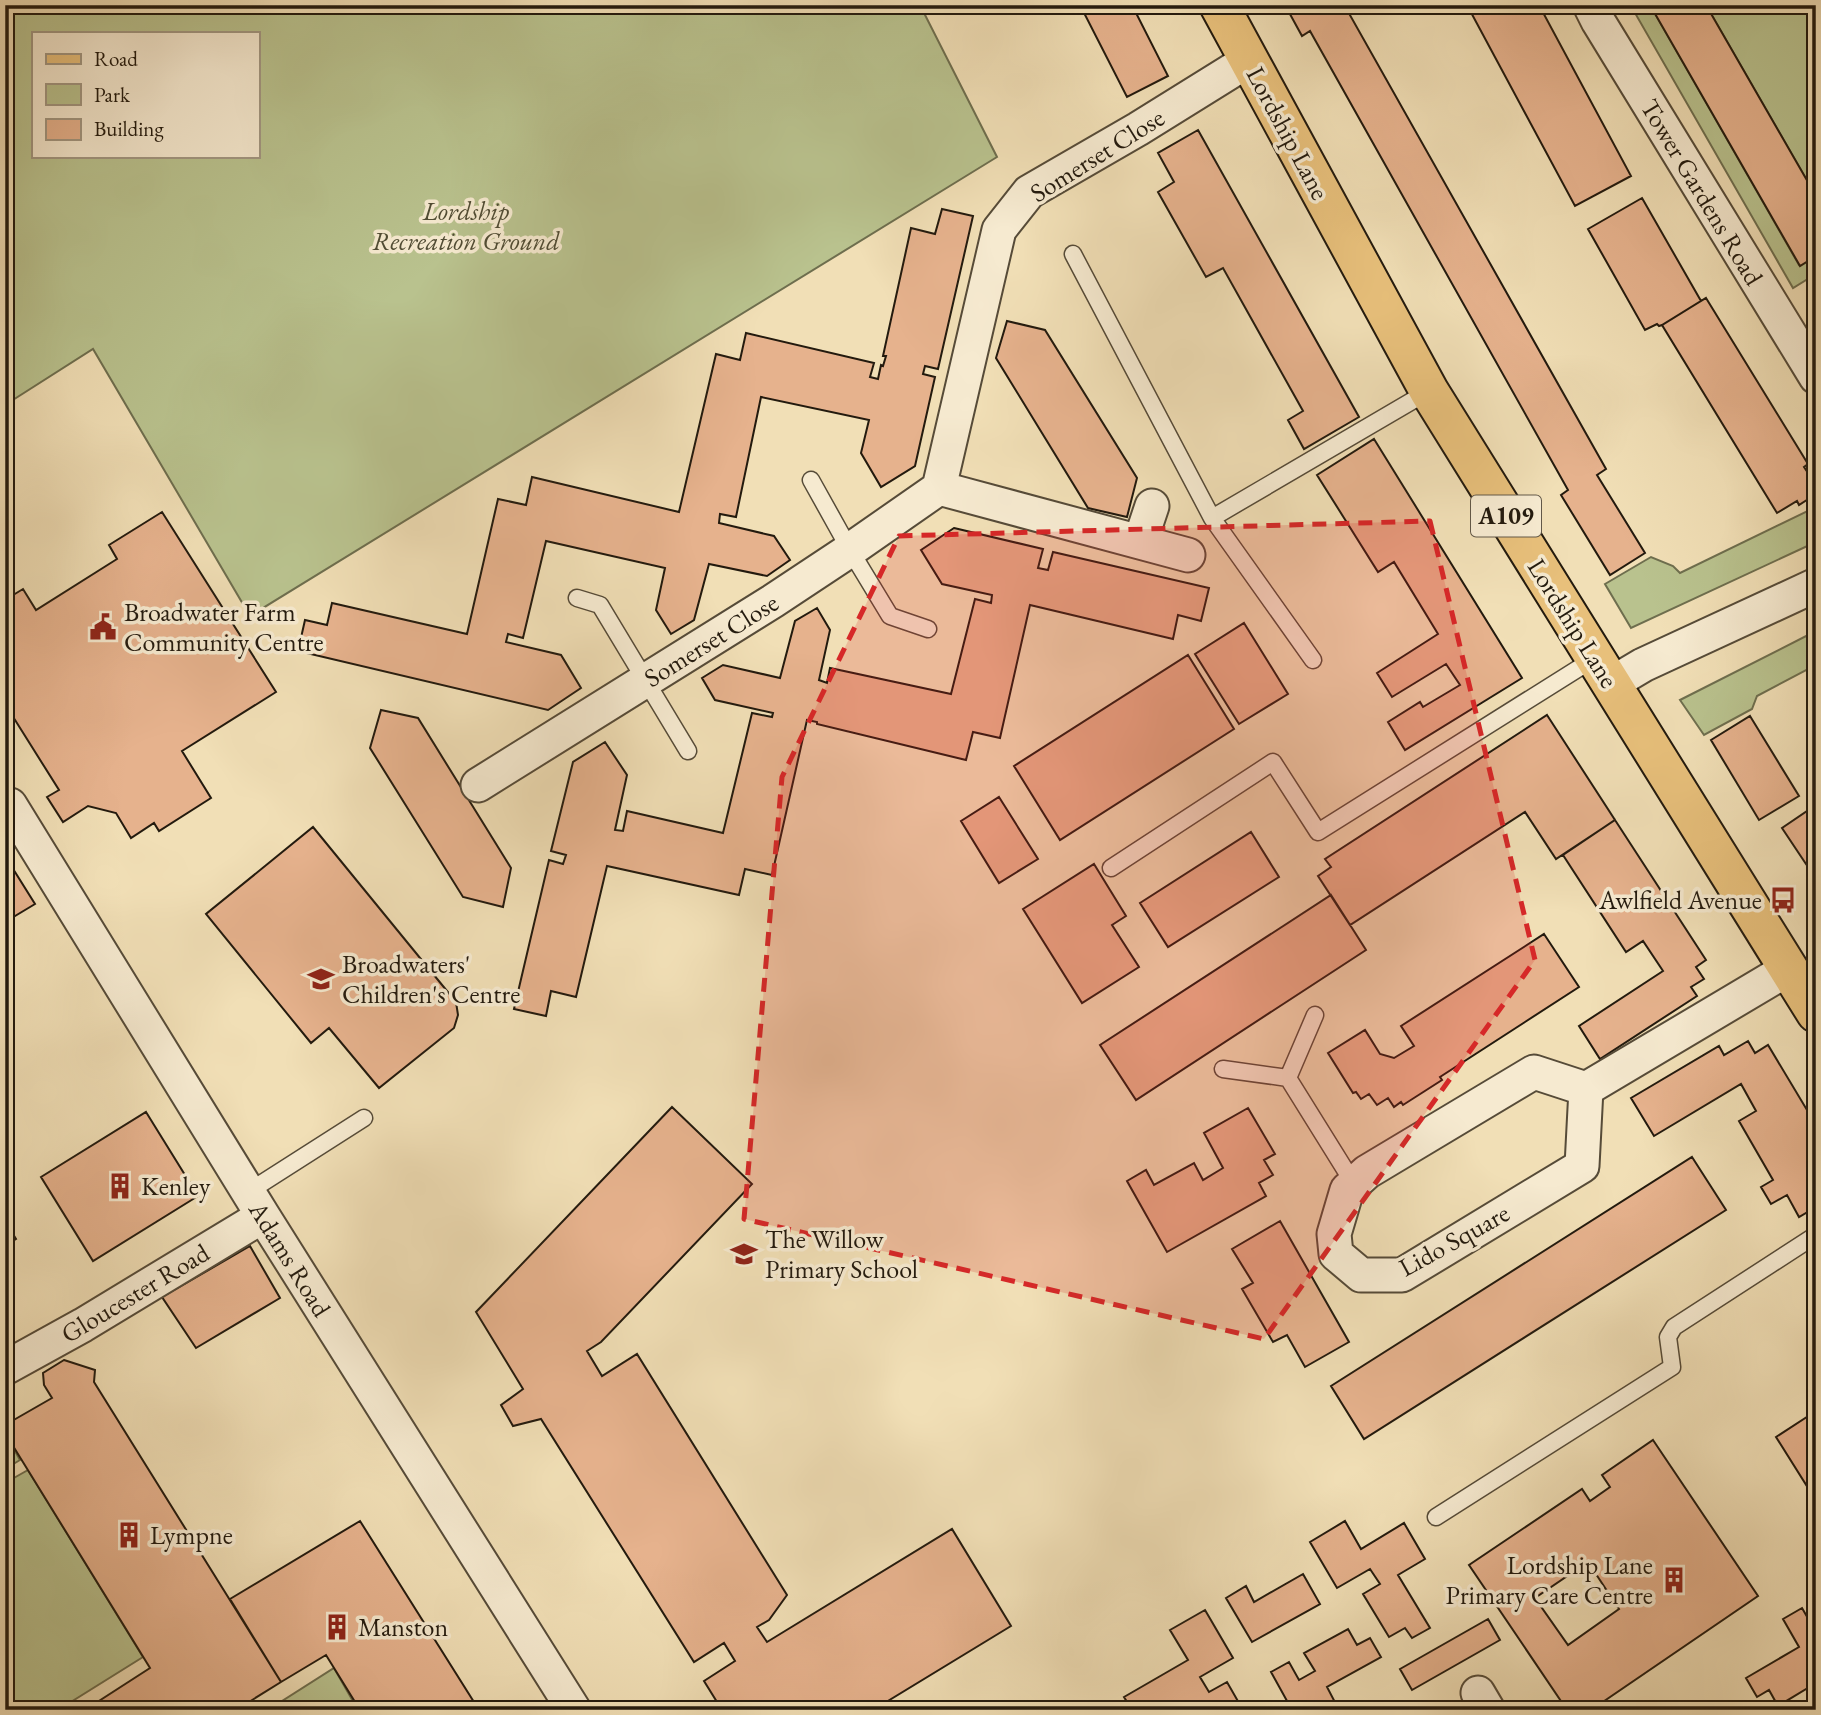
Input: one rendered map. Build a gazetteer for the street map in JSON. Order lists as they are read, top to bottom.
{
  "streets": {
    "main road": ["Lordship Lane", "A109"],
    "street": [
      "Somerset Close",
      "Tower Gardens Road",
      "Lido Square",
      "Adams Road",
      "Gloucester Road"
    ]
  },
  "crossings": [
    ["Lordship Lane", "Somerset Close"],
    ["Adams Road", "Gloucester Road"]
  ],
  "parks": ["Lordship Recreation Ground"],
  "places": {
    "public building": ["Broadwater Farm Community Centre"],
    "bus stop": ["Awlfield Avenue"],
    "school or university": ["Broadwaters' Children's Centre", "The Willow Primary School"],
    "building": [
      "Kenley",
      "Lympne",
      "Lordship Lane Primary Care Centre",
      "Manston"
    ]
  },
  "legend": ["Road", "Park", "Building"]
}
